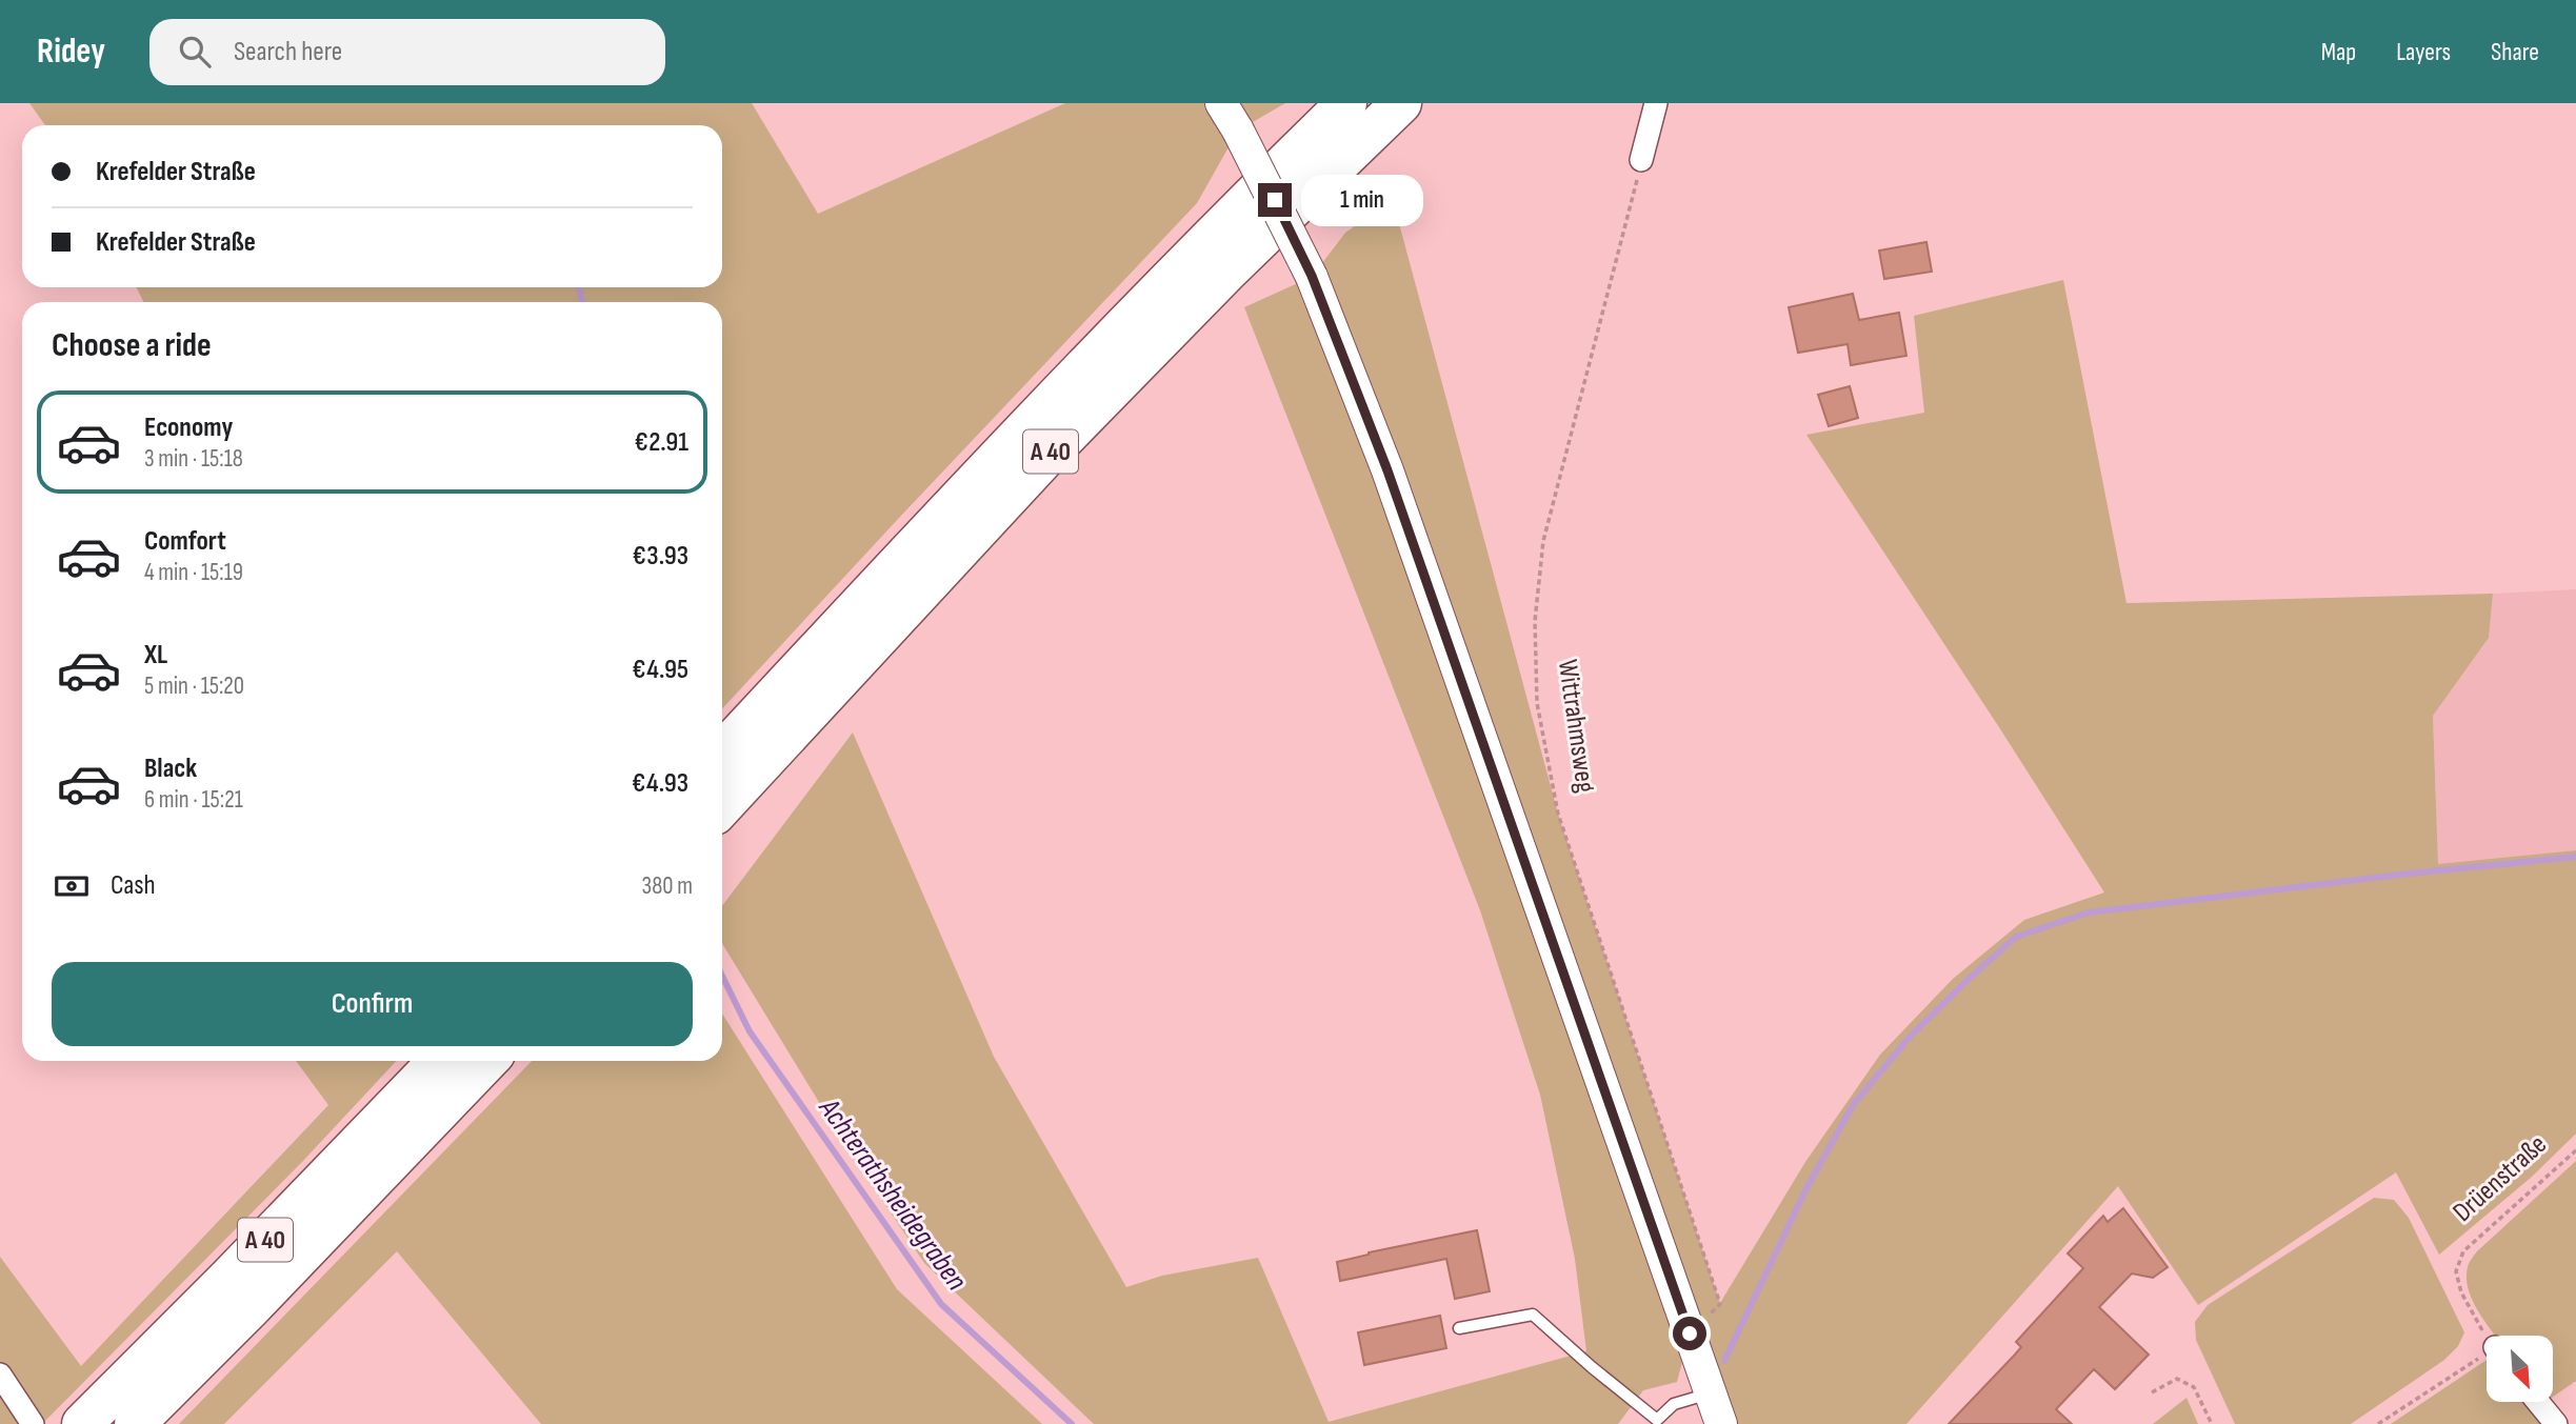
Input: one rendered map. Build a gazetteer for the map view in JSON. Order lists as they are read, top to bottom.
{
  "streets": {
    "highway": ["A 40"],
    "path": ["Wittrahmsweg", "Drüenstraße"]
  },
  "water": ["Achterathsheidegraben"],
  "north": "bottom right",
  "page": {
    "header": "Ridey",
    "search": "Search here",
    "nav": ["Map", "Layers", "Share"],
    "banner": ["Krefelder Straße", "Krefelder Straße"],
    "bubble": "1 min",
    "heading": "Choose a ride",
    "list": [
      {
        "name": "Economy",
        "note": "3 min · 15:18",
        "value": "€2.91"
      },
      {
        "name": "Comfort",
        "note": "4 min · 15:19",
        "value": "€3.93"
      },
      {
        "name": "XL",
        "note": "5 min · 15:20",
        "value": "€4.95"
      },
      {
        "name": "Black",
        "note": "6 min · 15:21",
        "value": "€4.93"
      }
    ],
    "pay": ["Cash", "380 m"],
    "buttons": "Confirm"
  }
}
